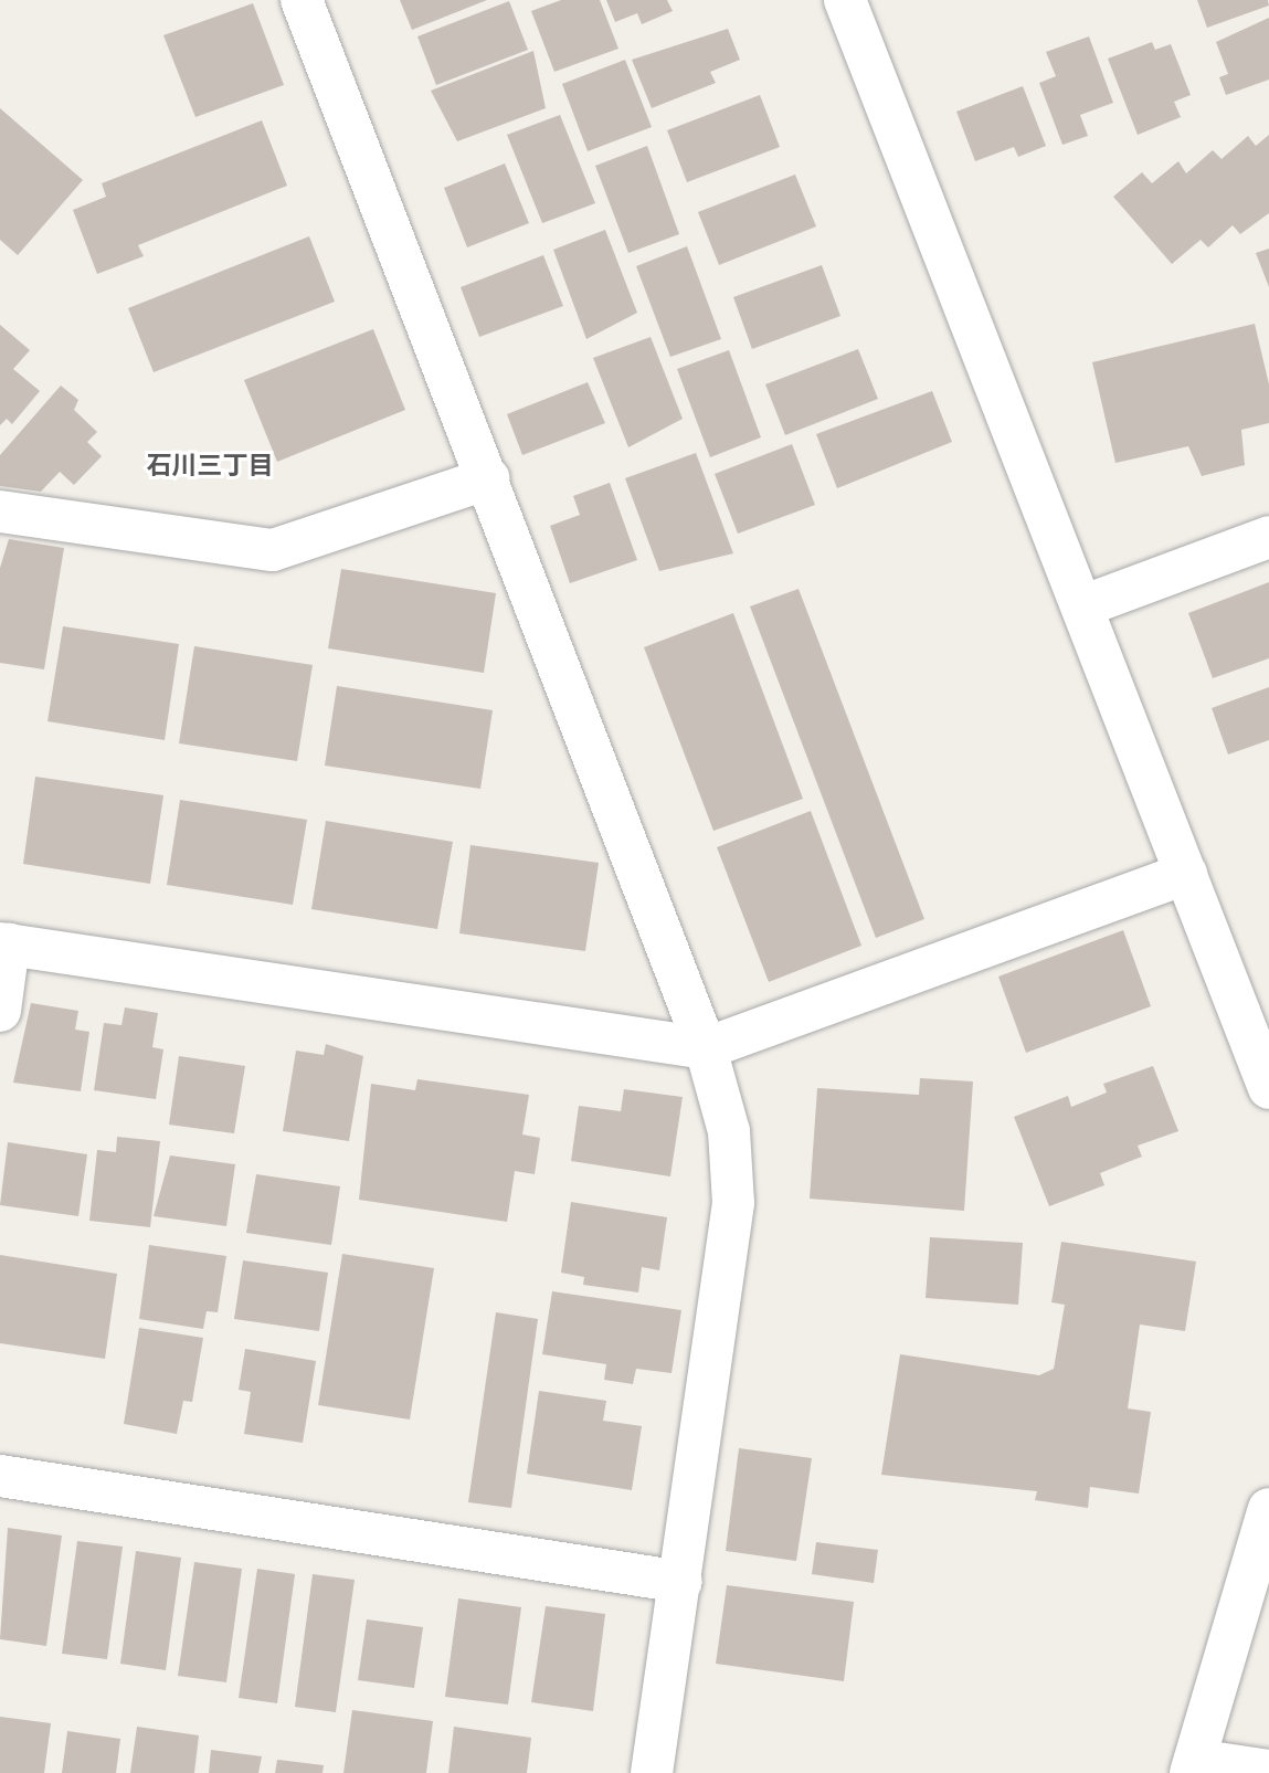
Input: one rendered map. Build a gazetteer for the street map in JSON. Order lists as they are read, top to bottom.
{
  "districts": ["石川三丁目"]
}
